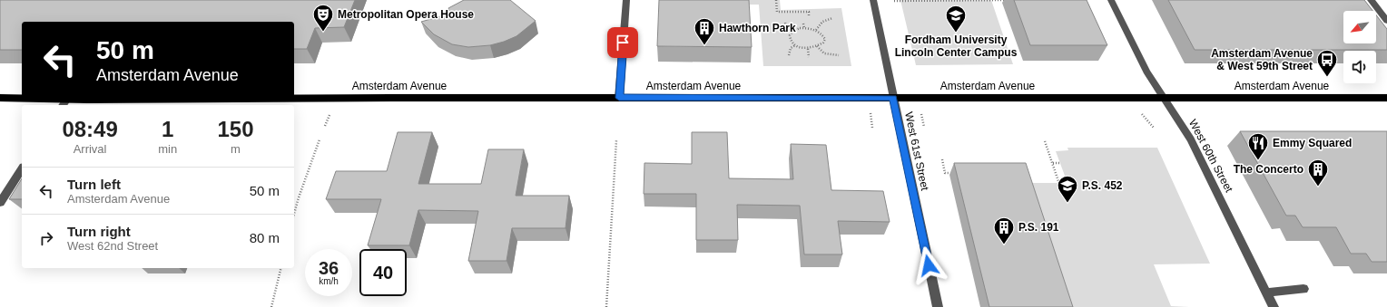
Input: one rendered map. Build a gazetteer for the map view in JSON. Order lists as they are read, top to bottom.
{
  "streets": {
    "main road": ["Amsterdam Avenue"],
    "street": ["West 61st Street", "West 60th Street"]
  },
  "crossings": [
    ["Amsterdam Avenue", "West 61st Street"],
    ["Amsterdam Avenue", "West 60th Street"]
  ],
  "places": {
    "theatre": ["Metropolitan Opera House"],
    "school or university": ["Fordham University Lincoln Center Campus", "P.S. 452"],
    "building": ["Hawthorn Park", "The Concerto", "P.S. 191"],
    "bus stop": ["Amsterdam Avenue & West 59th Street"],
    "restaurant": ["Emmy Squared"]
  },
  "north": "bottom left",
  "page": {
    "turn": ["50 m", "Amsterdam Avenue"],
    "eta": [
      "08:49",
      "Arrival",
      "1",
      "min",
      "150",
      "m"
    ],
    "list": [
      {
        "name": "Turn left",
        "note": "Amsterdam Avenue",
        "value": "50 m"
      },
      {
        "name": "Turn right",
        "note": "West 62nd Street",
        "value": "80 m"
      }
    ],
    "speed": "36 km/h",
    "limit": "40"
  }
}
